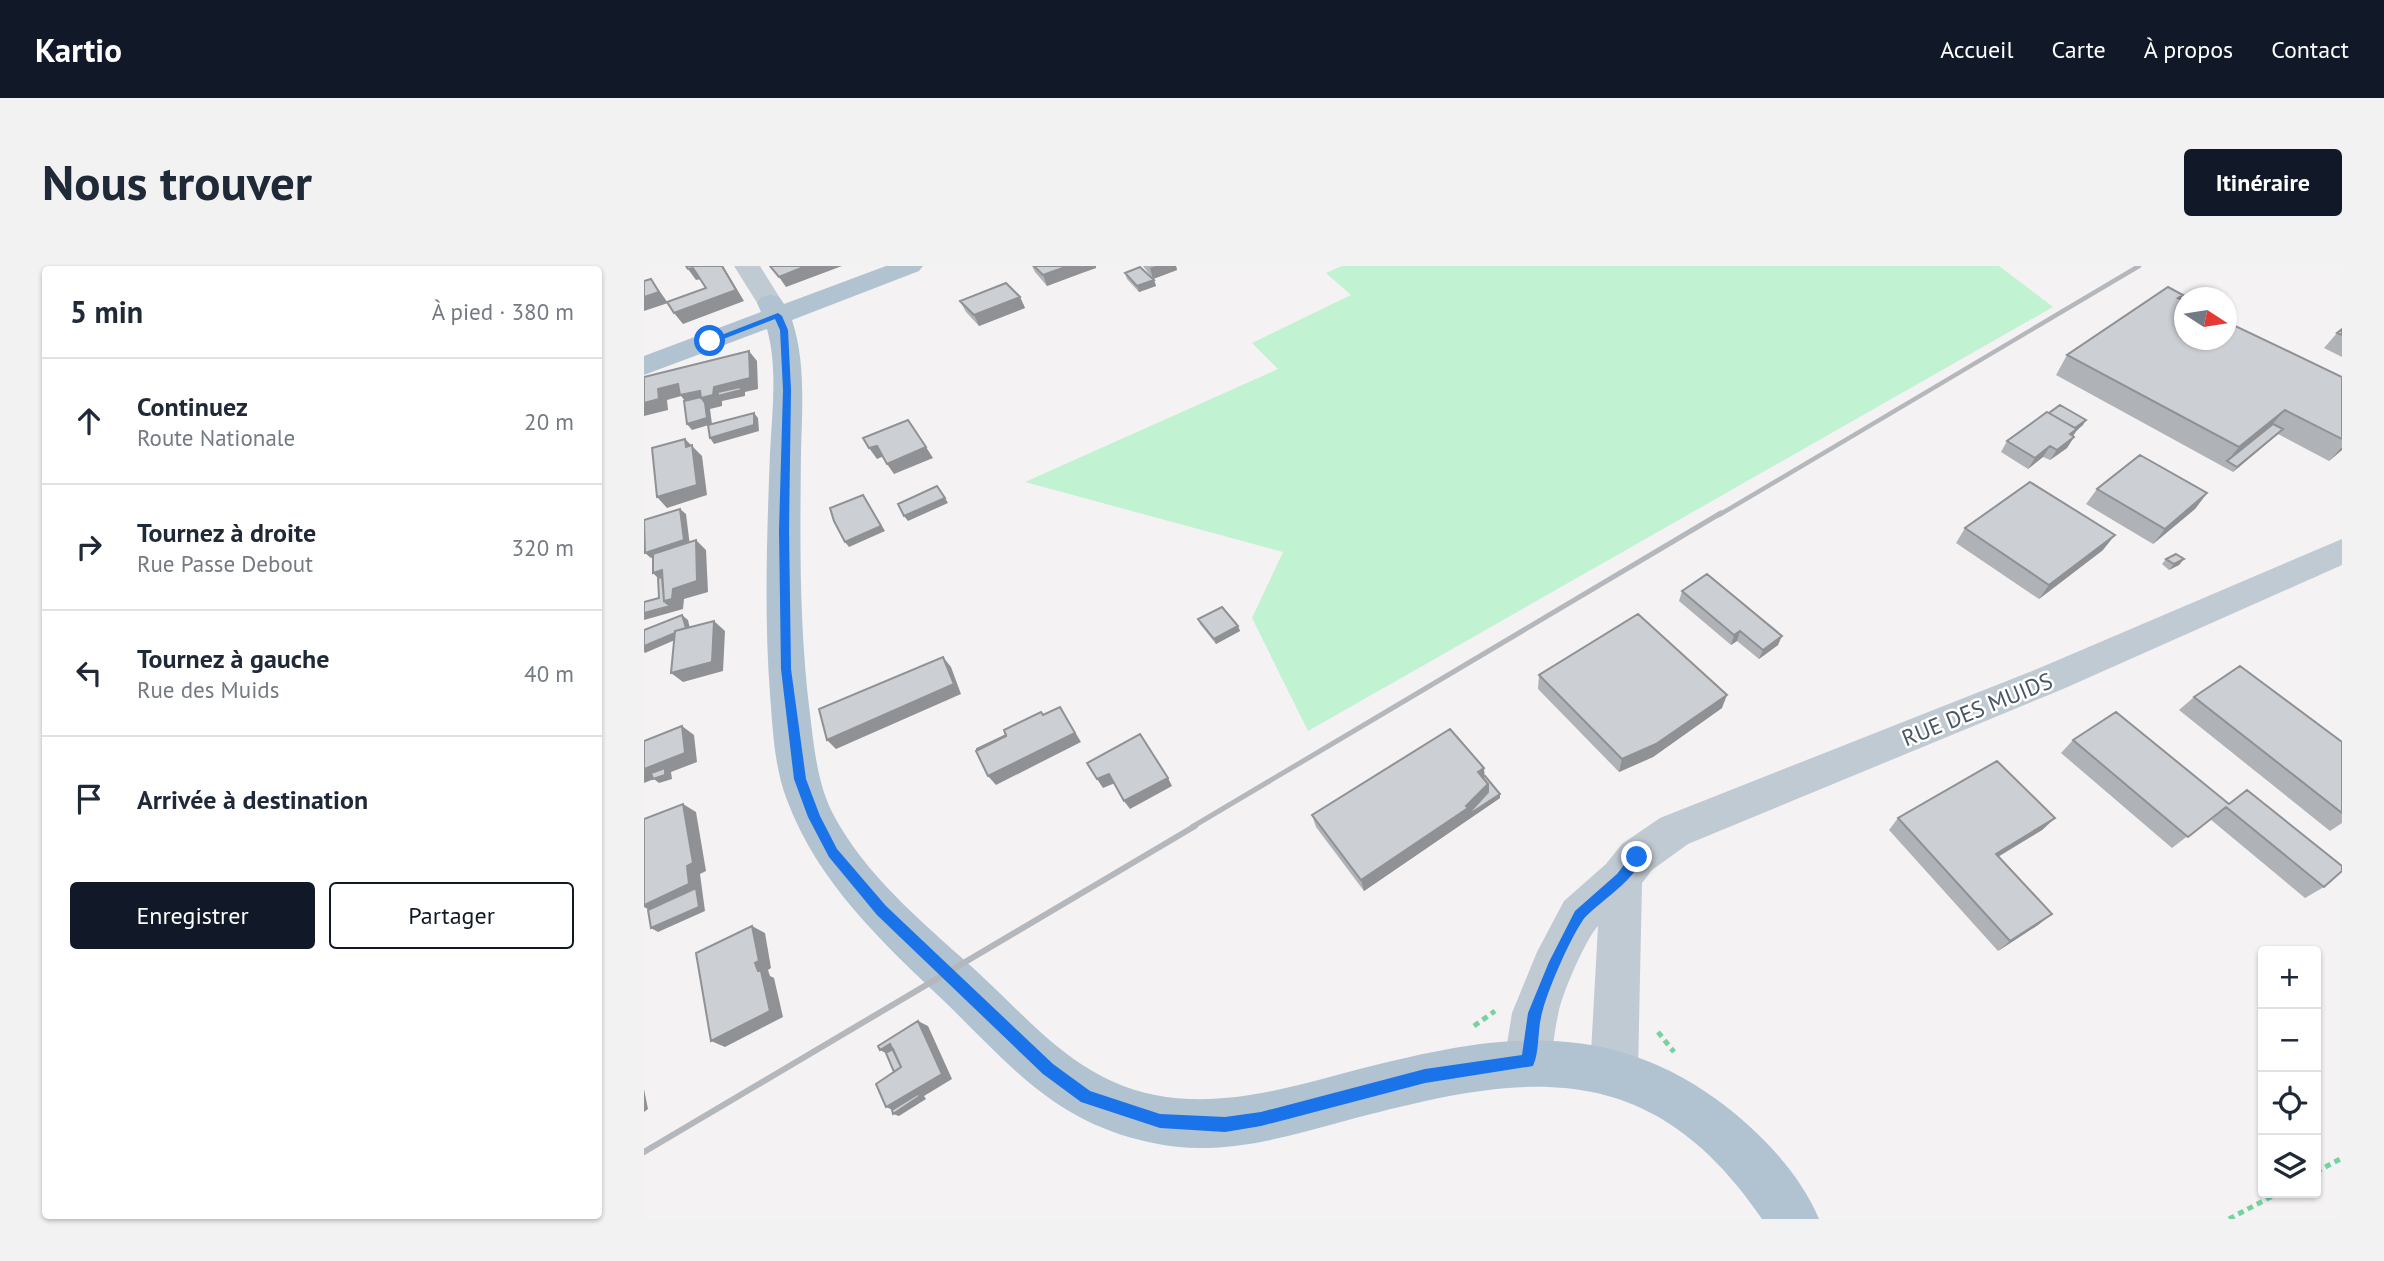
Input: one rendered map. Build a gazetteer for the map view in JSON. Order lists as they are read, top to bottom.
{
  "streets": {
    "street": ["RUE DES MUIDS"]
  },
  "north": "right",
  "page": {
    "header": "Kartio",
    "nav": [
      "Accueil",
      "Carte",
      "À propos",
      "Contact"
    ],
    "buttons": [
      "Itinéraire",
      ["Enregistrer", "Partager"]
    ],
    "title": "Nous trouver",
    "heading": ["5 min", "À pied · 380 m"],
    "list": [
      ["Continuez", "Route Nationale", "20 m"],
      ["Tournez à droite", "Rue Passe Debout", "320 m"],
      ["Tournez à gauche", "Rue des Muids", "40 m"],
      "Arrivée à destination"
    ],
    "map_buttons": ["+", "−"]
  }
}
